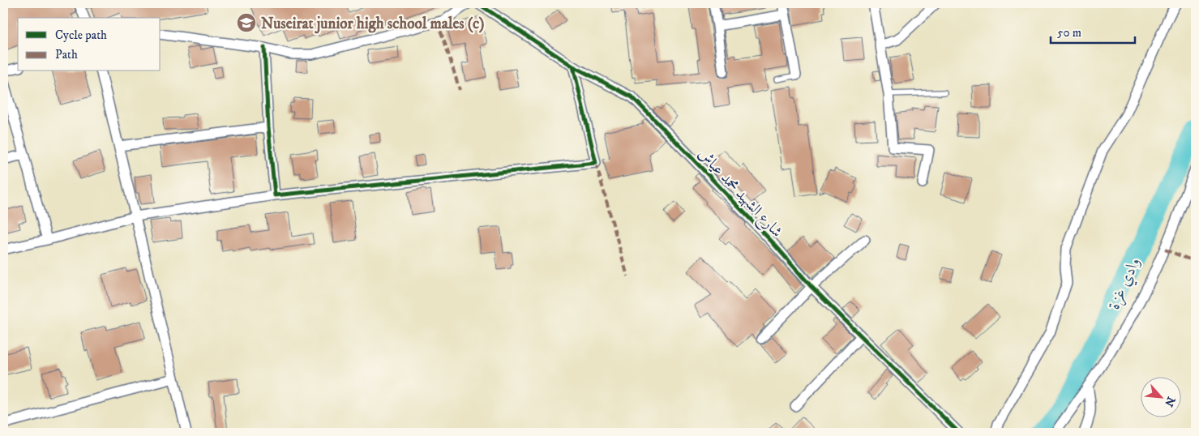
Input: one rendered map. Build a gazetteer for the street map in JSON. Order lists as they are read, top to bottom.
{
  "streets": {
    "street": ["شارع الشهيد محمد عياش"]
  },
  "water": ["وادي غزة"],
  "places": {
    "school or university": ["Nuseirat junior high school males (c)"]
  },
  "legend": ["Cycle path", "Path"],
  "scale_bar": "50 m",
  "north": "bottom right"
}
